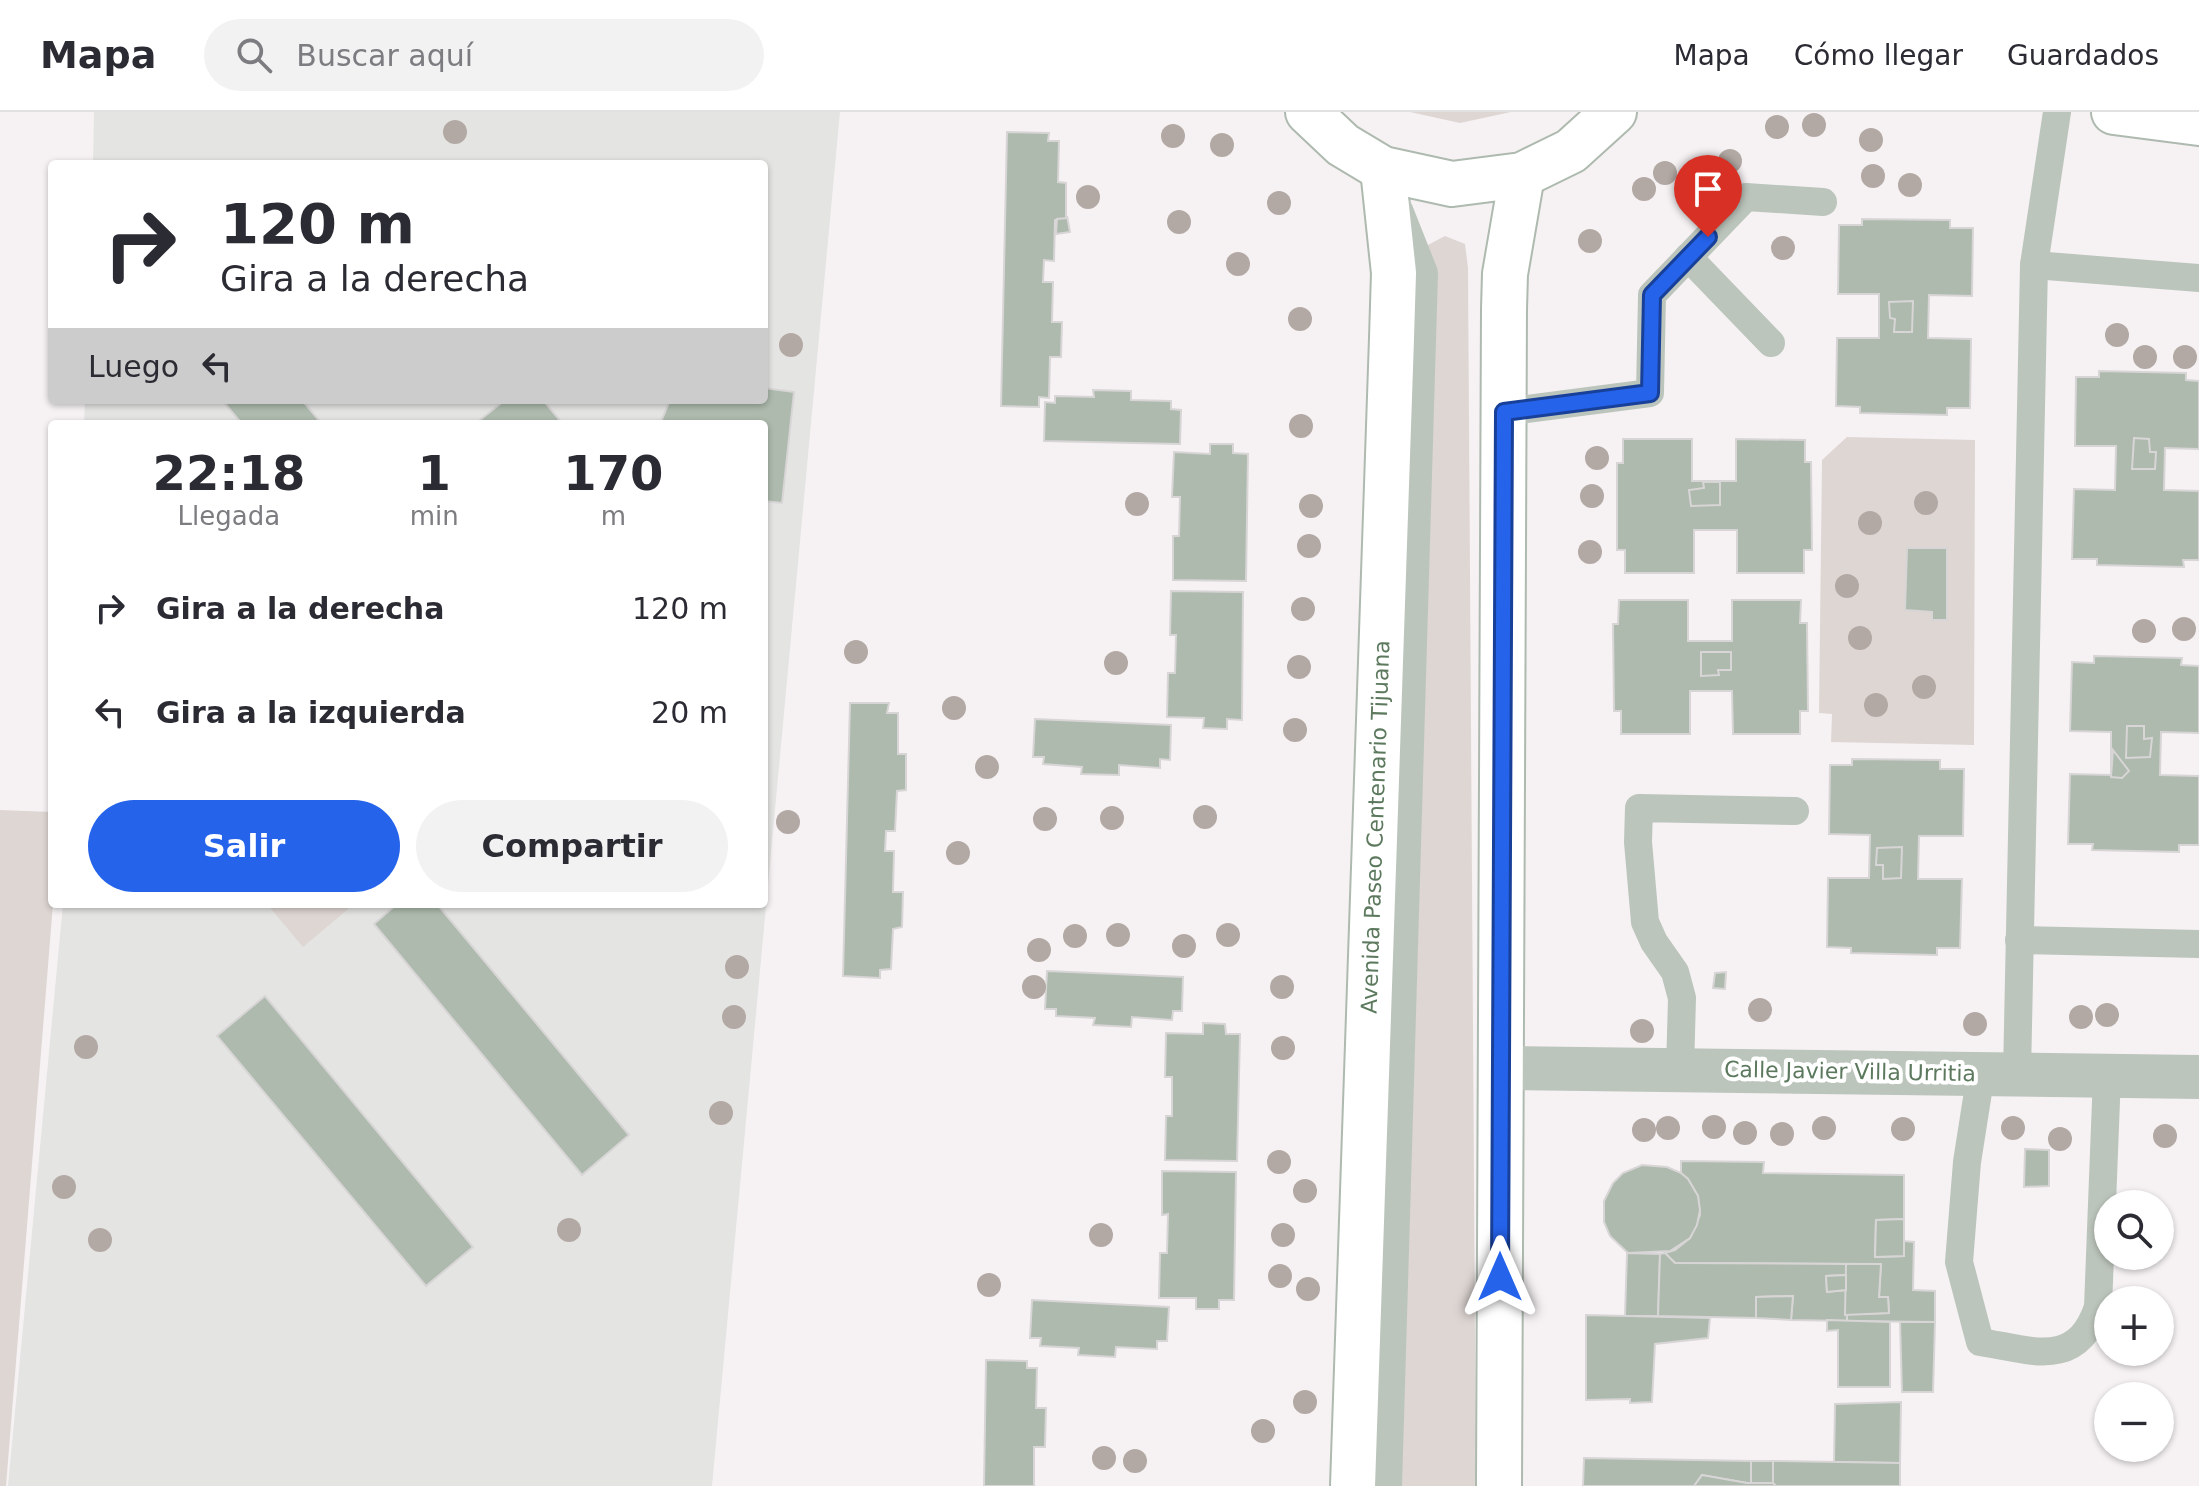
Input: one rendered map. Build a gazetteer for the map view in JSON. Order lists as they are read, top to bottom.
{
  "streets": {
    "main road": ["Avenida Paseo Centenario Tijuana"],
    "street": ["Calle Javier Villa Urritia"]
  },
  "page": {
    "header": "Mapa",
    "search": "Buscar aquí",
    "nav": ["Mapa", "Cómo llegar", "Guardados"],
    "turn": ["120 m", "Gira a la derecha"],
    "then": "Luego",
    "eta": [
      "22:18",
      "Llegada",
      "1",
      "min",
      "170",
      "m"
    ],
    "list": [
      {
        "name": "Gira a la derecha",
        "value": "120 m"
      },
      {
        "name": "Gira a la izquierda",
        "value": "20 m"
      }
    ],
    "buttons": ["Salir", "Compartir"],
    "map_buttons": ["+", "−"]
  }
}
